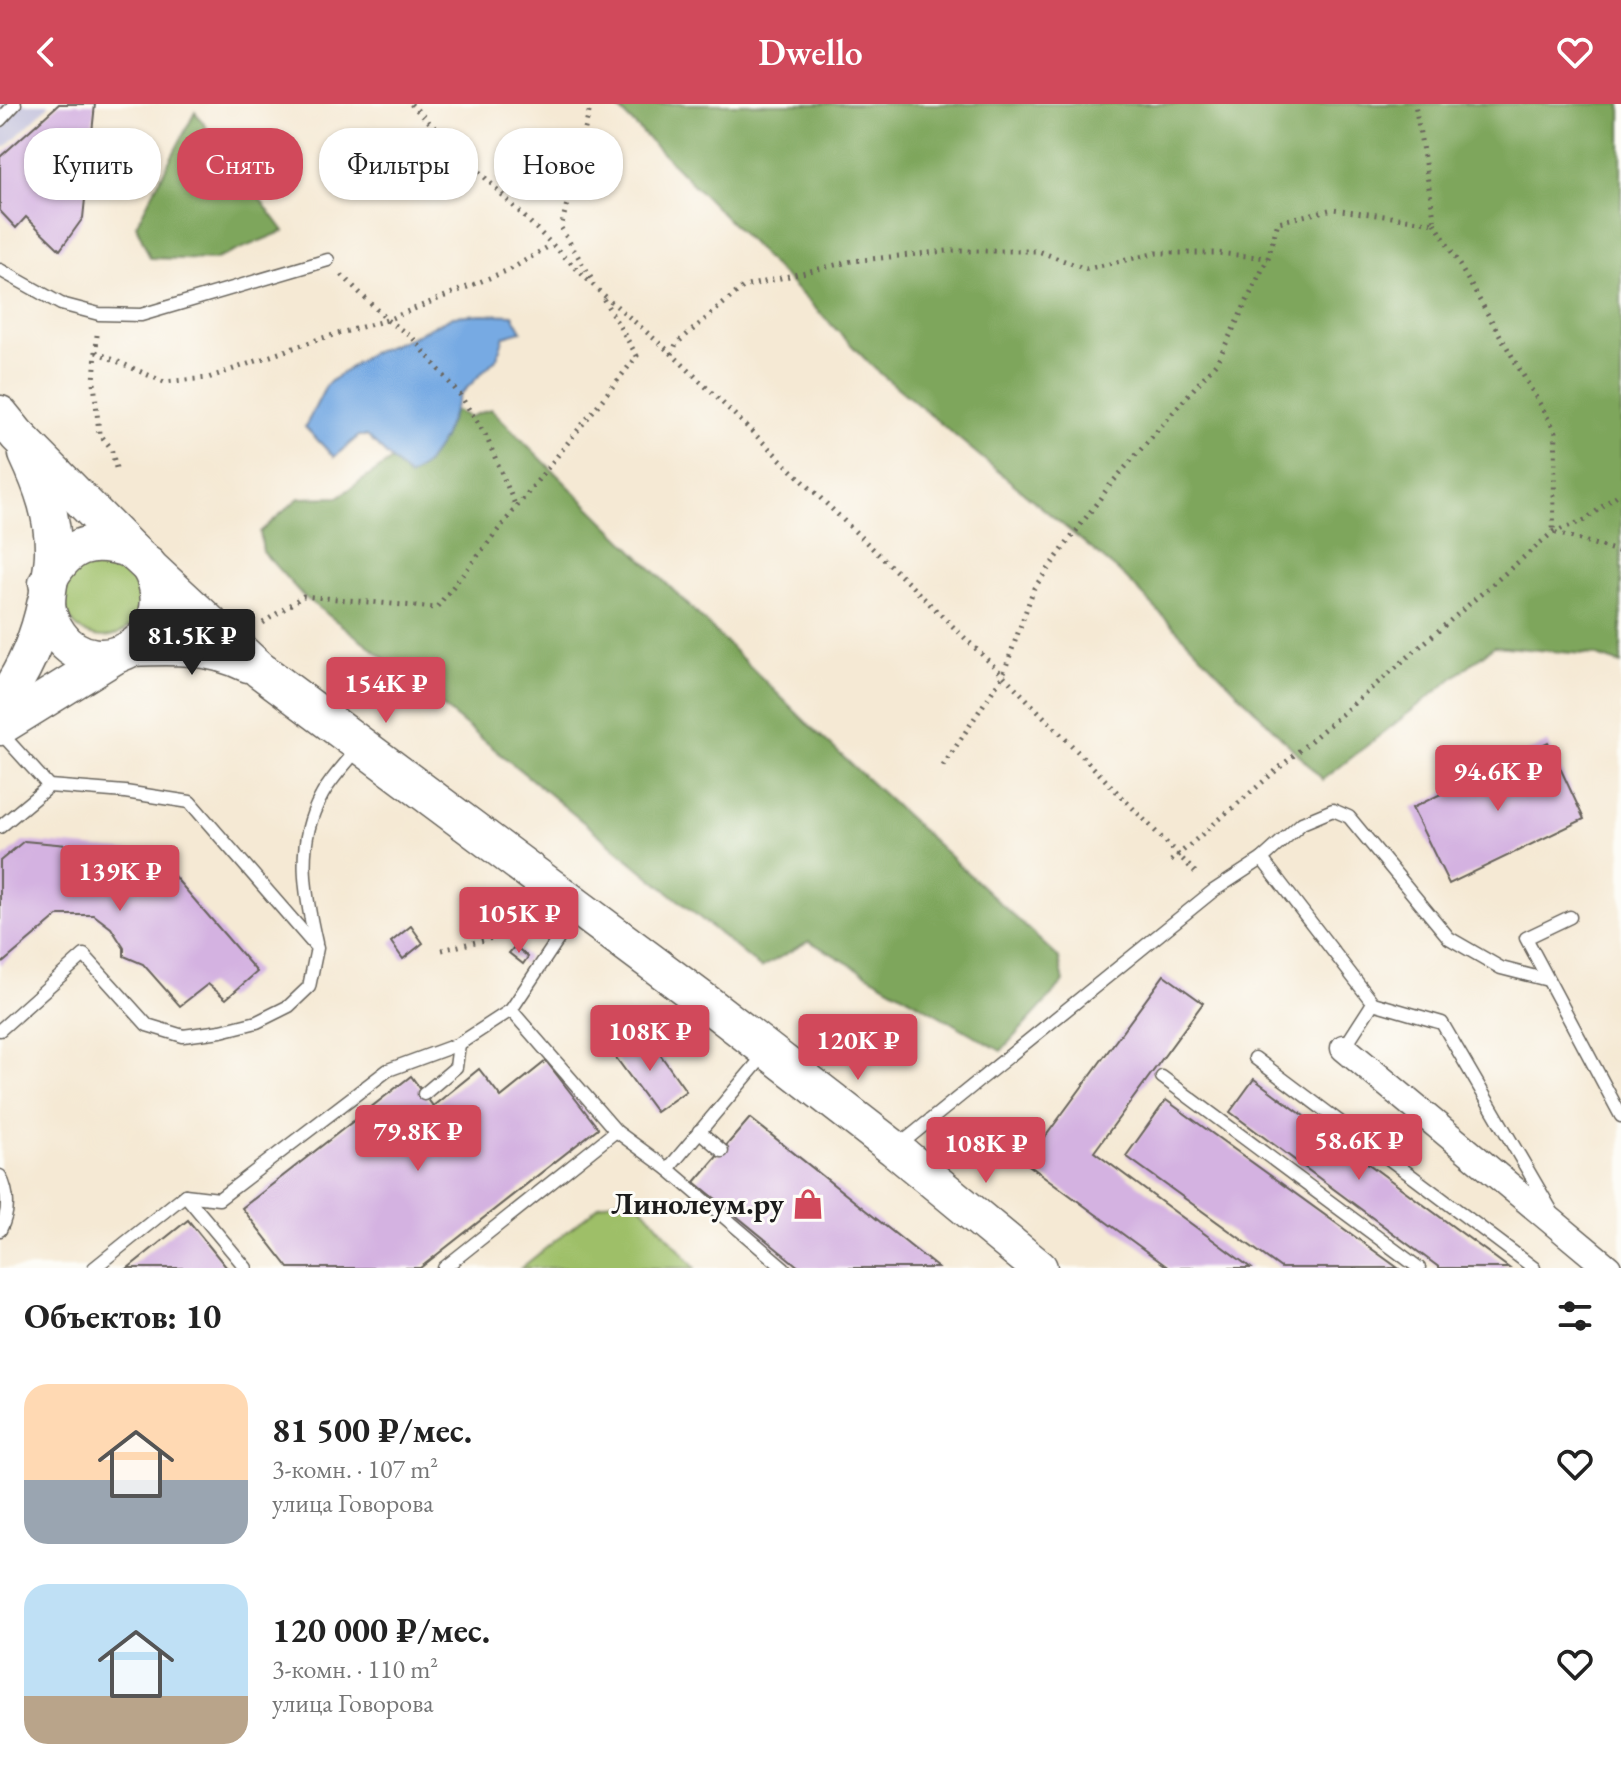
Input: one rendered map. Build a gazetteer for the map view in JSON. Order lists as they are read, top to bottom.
{
  "places": {
    "shop": ["Линолеум.ру"]
  },
  "page": {
    "header": "Dwello",
    "chip": [
      "Купить",
      "Снять",
      "Фильтры",
      "Новое"
    ],
    "price": [
      "81.5K ₽",
      "154K ₽",
      "94.6K ₽",
      "139K ₽",
      "105K ₽",
      "108K ₽",
      "120K ₽",
      "79.8K ₽",
      "58.6K ₽",
      "108K ₽"
    ],
    "heading": "Объектов: 10",
    "list": [
      {
        "name": "81 500 ₽/мес.",
        "note": "3-комн. · 107 m² · улица Говорова"
      },
      {
        "name": "120 000 ₽/мес.",
        "note": "3-комн. · 110 m² · улица Говорова"
      }
    ]
  }
}
